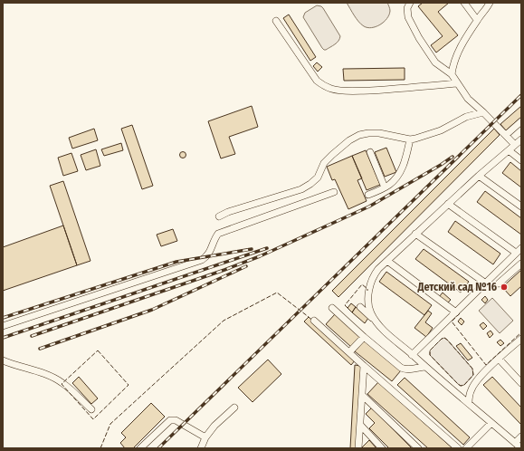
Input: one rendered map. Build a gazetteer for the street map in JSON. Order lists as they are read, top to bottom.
{
  "places": ["Детский сад №16"]
}
